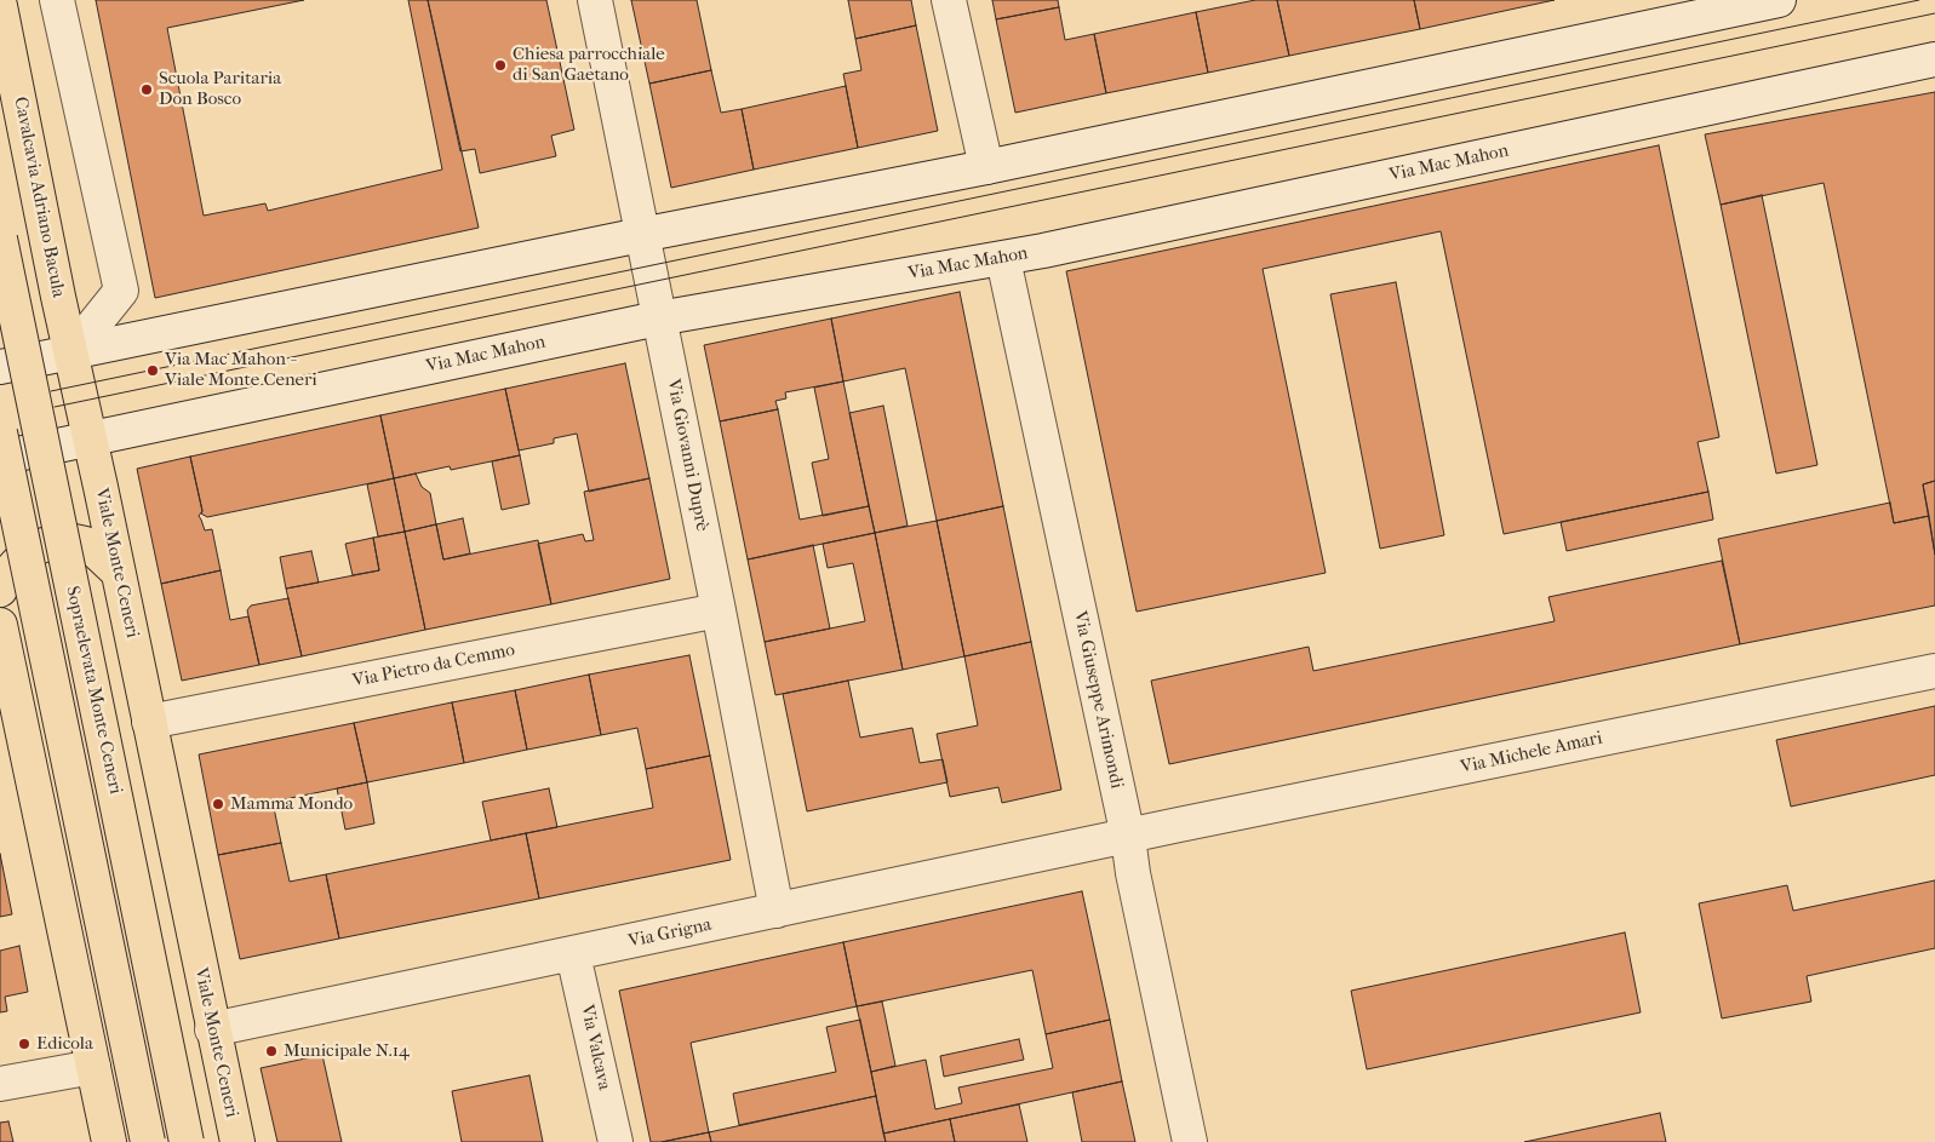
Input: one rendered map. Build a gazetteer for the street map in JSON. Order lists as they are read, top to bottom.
{
  "streets": {
    "main road": ["Cavalcavia Adriano Bacula", "Viale Monte Ceneri", "Sopraelevata Monte Ceneri"],
    "street": [
      "Via Mac Mahon",
      "Via Giovanni Duprè",
      "Via Pietro da Cemmo",
      "Via Giuseppe Arimondi",
      "Via Michele Amari",
      "Via Grigna",
      "Via Valcava"
    ]
  },
  "crossings": [
    ["Via Mac Mahon", "Via Giovanni Duprè"],
    ["Via Mac Mahon", "Viale Monte Ceneri"],
    ["Via Mac Mahon", "Via Giuseppe Arimondi"],
    ["Cavalcavia Adriano Bacula", "Viale Monte Ceneri"],
    ["Via Giovanni Duprè", "Via Pietro da Cemmo"],
    ["Via Giovanni Duprè", "Via Grigna"],
    ["Viale Monte Ceneri", "Via Pietro da Cemmo"],
    ["Viale Monte Ceneri", "Via Grigna"],
    ["Via Giuseppe Arimondi", "Via Michele Amari"],
    ["Via Giuseppe Arimondi", "Via Grigna"],
    ["Via Michele Amari", "Via Grigna"],
    ["Via Grigna", "Via Valcava"]
  ],
  "places": [
    "Chiesa parrocchiale di San Gaetano",
    "Scuola Paritaria Don Bosco",
    "Via Mac Mahon - Viale Monte Ceneri",
    "Mamma Mondo",
    "Edicola",
    "Municipale N.14"
  ]
}
